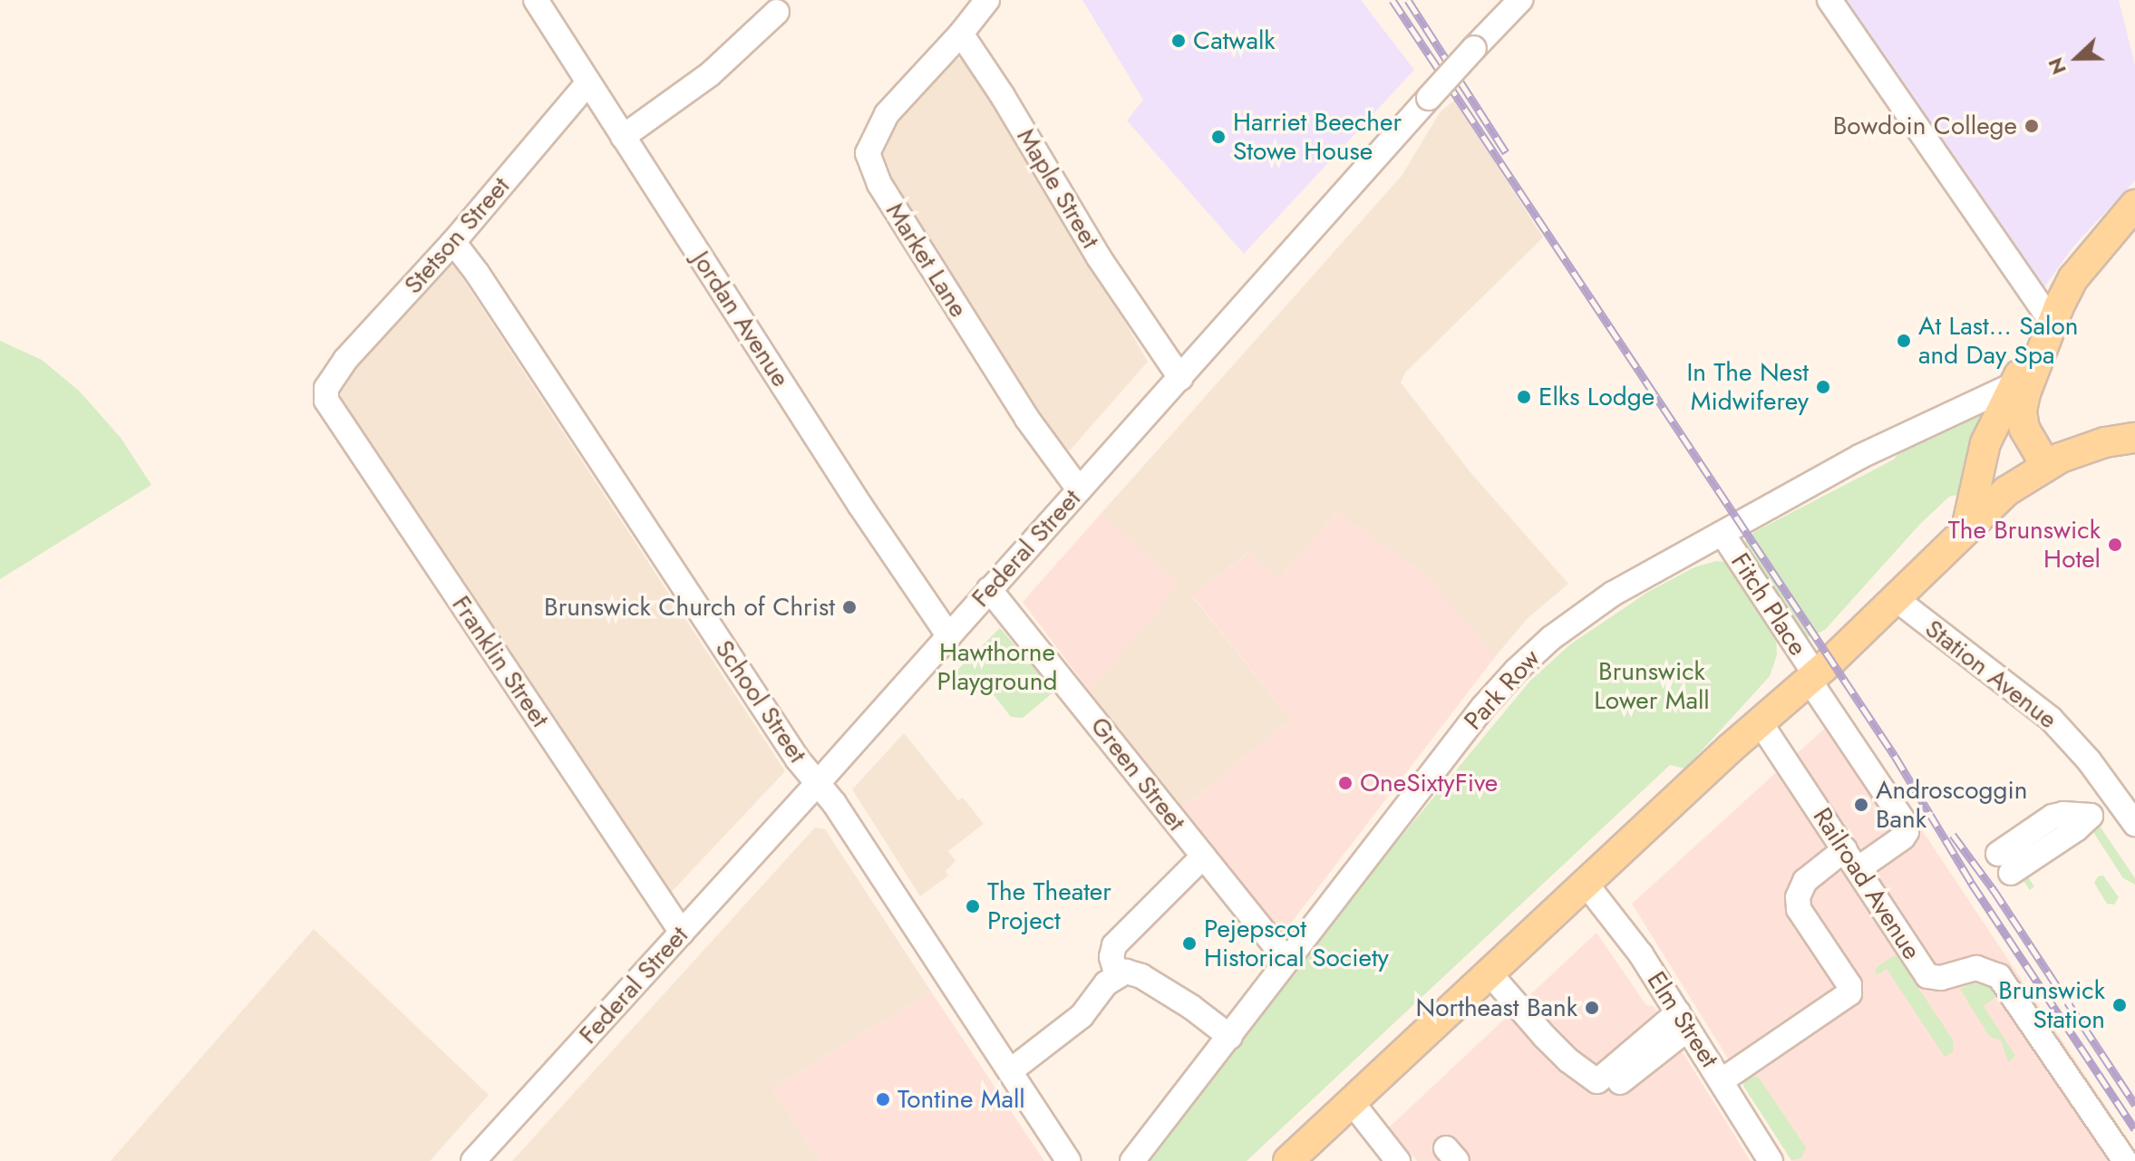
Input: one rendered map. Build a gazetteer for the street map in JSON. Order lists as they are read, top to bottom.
{
  "streets": {
    "street": [
      "Maple Street",
      "Stetson Street",
      "Market Lane",
      "Jordan Avenue",
      "Federal Street",
      "Fitch Place",
      "Franklin Street",
      "Station Avenue",
      "Park Row",
      "School Street",
      "Green Street",
      "Railroad Avenue",
      "Elm Street"
    ]
  },
  "crossings": [
    ["Maple Street", "Market Lane"],
    ["Maple Street", "Federal Street"],
    ["Stetson Street", "Jordan Avenue"],
    ["Stetson Street", "Franklin Street"],
    ["Stetson Street", "School Street"],
    ["Market Lane", "Federal Street"],
    ["Jordan Avenue", "Federal Street"],
    ["Federal Street", "Franklin Street"],
    ["Federal Street", "School Street"],
    ["Federal Street", "Green Street"],
    ["Fitch Place", "Park Row"],
    ["Fitch Place", "Railroad Avenue"],
    ["Park Row", "Green Street"]
  ],
  "parks": ["Hawthorne Playground", "Brunswick Lower Mall"],
  "places": [
    "Catwalk",
    "Bowdoin College",
    "Harriet Beecher Stowe House",
    "At Last... Salon and Day Spa",
    "In The Nest Midwiferey",
    "Elks Lodge",
    "The Brunswick Hotel",
    "Brunswick Church of Christ",
    "OneSixtyFive",
    "Androscoggin Bank",
    "The Theater Project",
    "Pejepscot Historical Society",
    "Brunswick Station",
    "Northeast Bank",
    "Tontine Mall"
  ],
  "north": "left"
}
